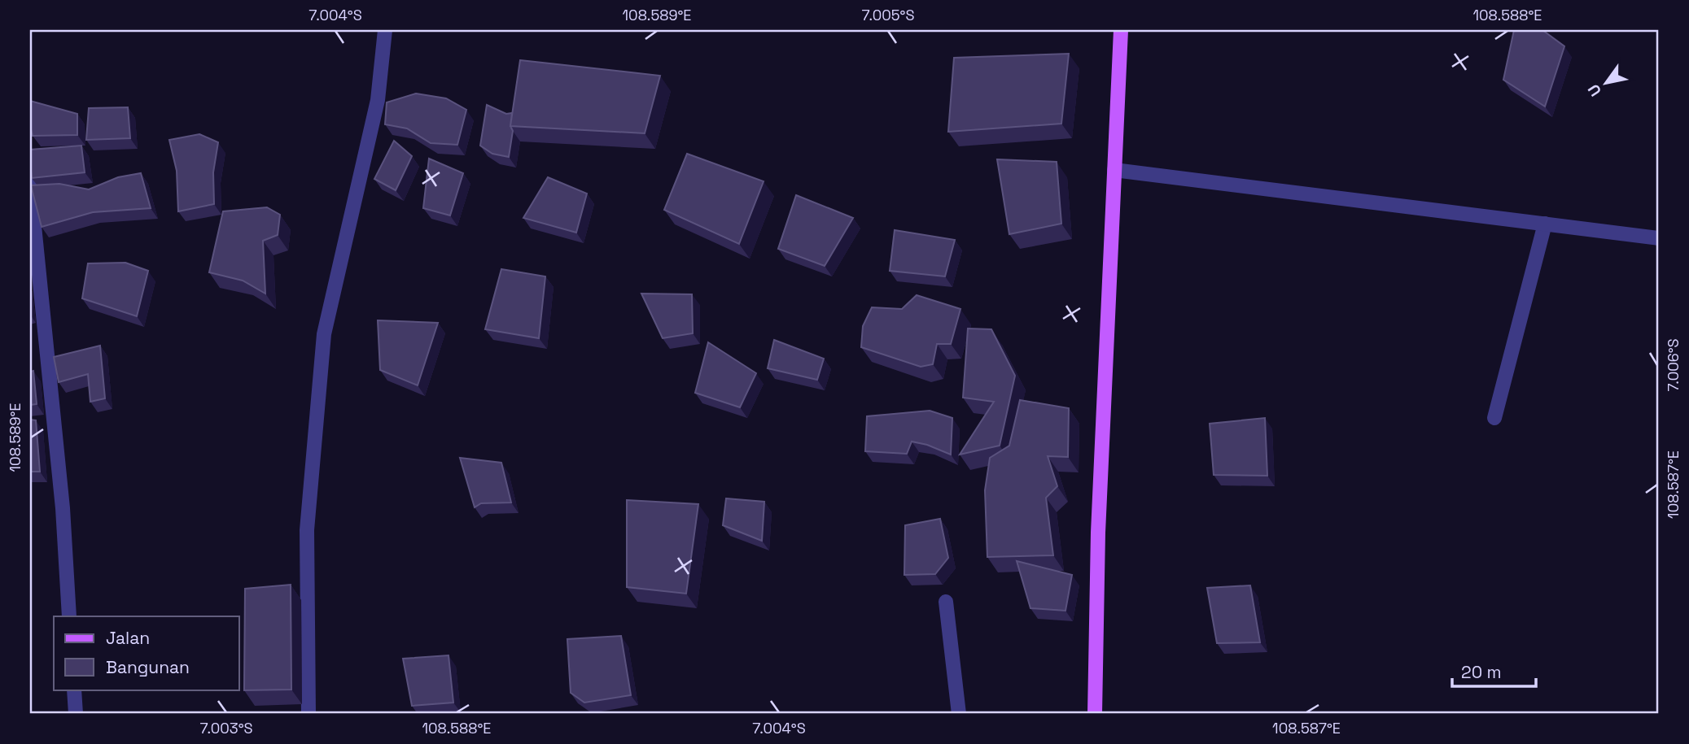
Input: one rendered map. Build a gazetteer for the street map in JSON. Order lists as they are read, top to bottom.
{
  "legend": ["Jalan", "Bangunan"],
  "scale_bar": "20 m",
  "north": "bottom left",
  "coordinates": [
    "7.004°S",
    "108.589°E",
    "7.005°S",
    "108.588°E",
    "7.006°S",
    "108.587°E",
    "7.003°S"
  ]
}
